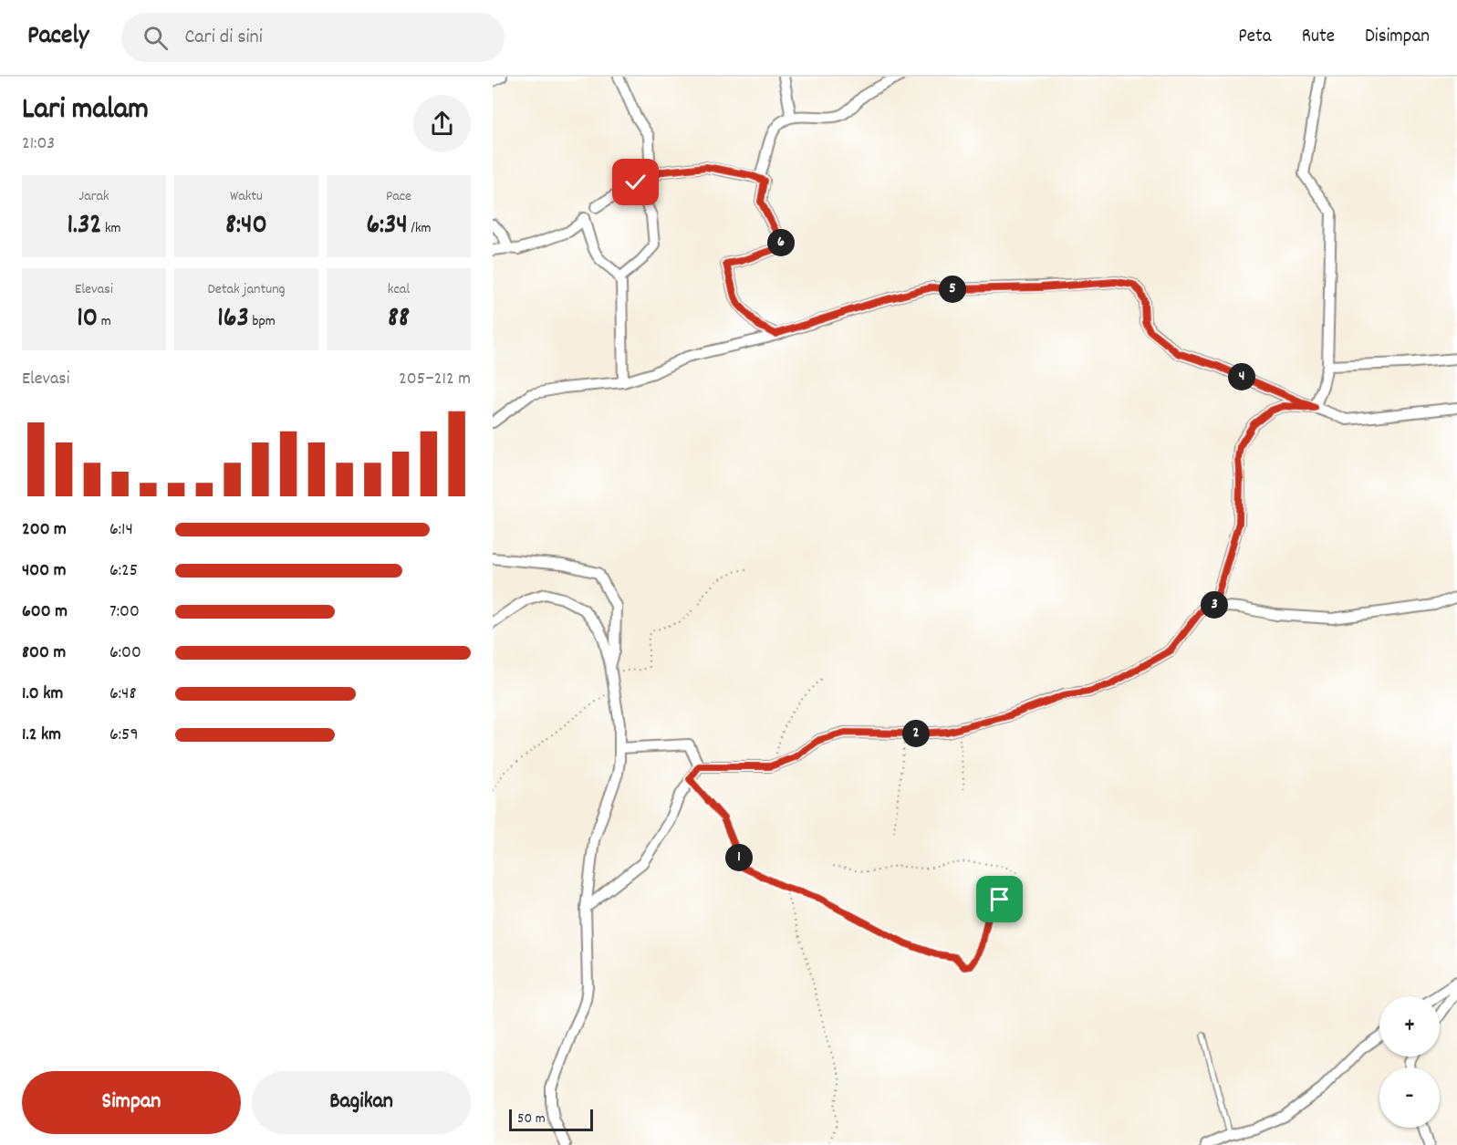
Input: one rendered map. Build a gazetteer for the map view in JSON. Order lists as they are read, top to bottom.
{
  "scale_bar": "50 m",
  "page": {
    "header": "Pacely",
    "search": "Cari di sini",
    "nav": ["Peta", "Rute", "Disimpan"],
    "heading": ["Lari malam", "21:03"],
    "stats": [
      ["Jarak", "1.32 km"],
      ["Waktu", "8:40"],
      ["Pace", "6:34 /km"],
      ["Elevasi", "10 m"],
      ["Detak jantung", "163 bpm"],
      ["kcal", "88"]
    ],
    "pins": [
      "6",
      "5",
      "4",
      "3",
      "2",
      "1"
    ],
    "chart": ["Elevasi", "205–212 m"],
    "list": [
      {
        "name": "200 m",
        "note": "6:14"
      },
      {
        "name": "400 m",
        "note": "6:25"
      },
      {
        "name": "600 m",
        "note": "7:00"
      },
      {
        "name": "800 m",
        "note": "6:00"
      },
      {
        "name": "1.0 km",
        "note": "6:48"
      },
      {
        "name": "1.2 km",
        "note": "6:59"
      }
    ],
    "map_buttons": ["+", "−"],
    "buttons": ["Simpan", "Bagikan"],
    "scale": "50 m"
  }
}
